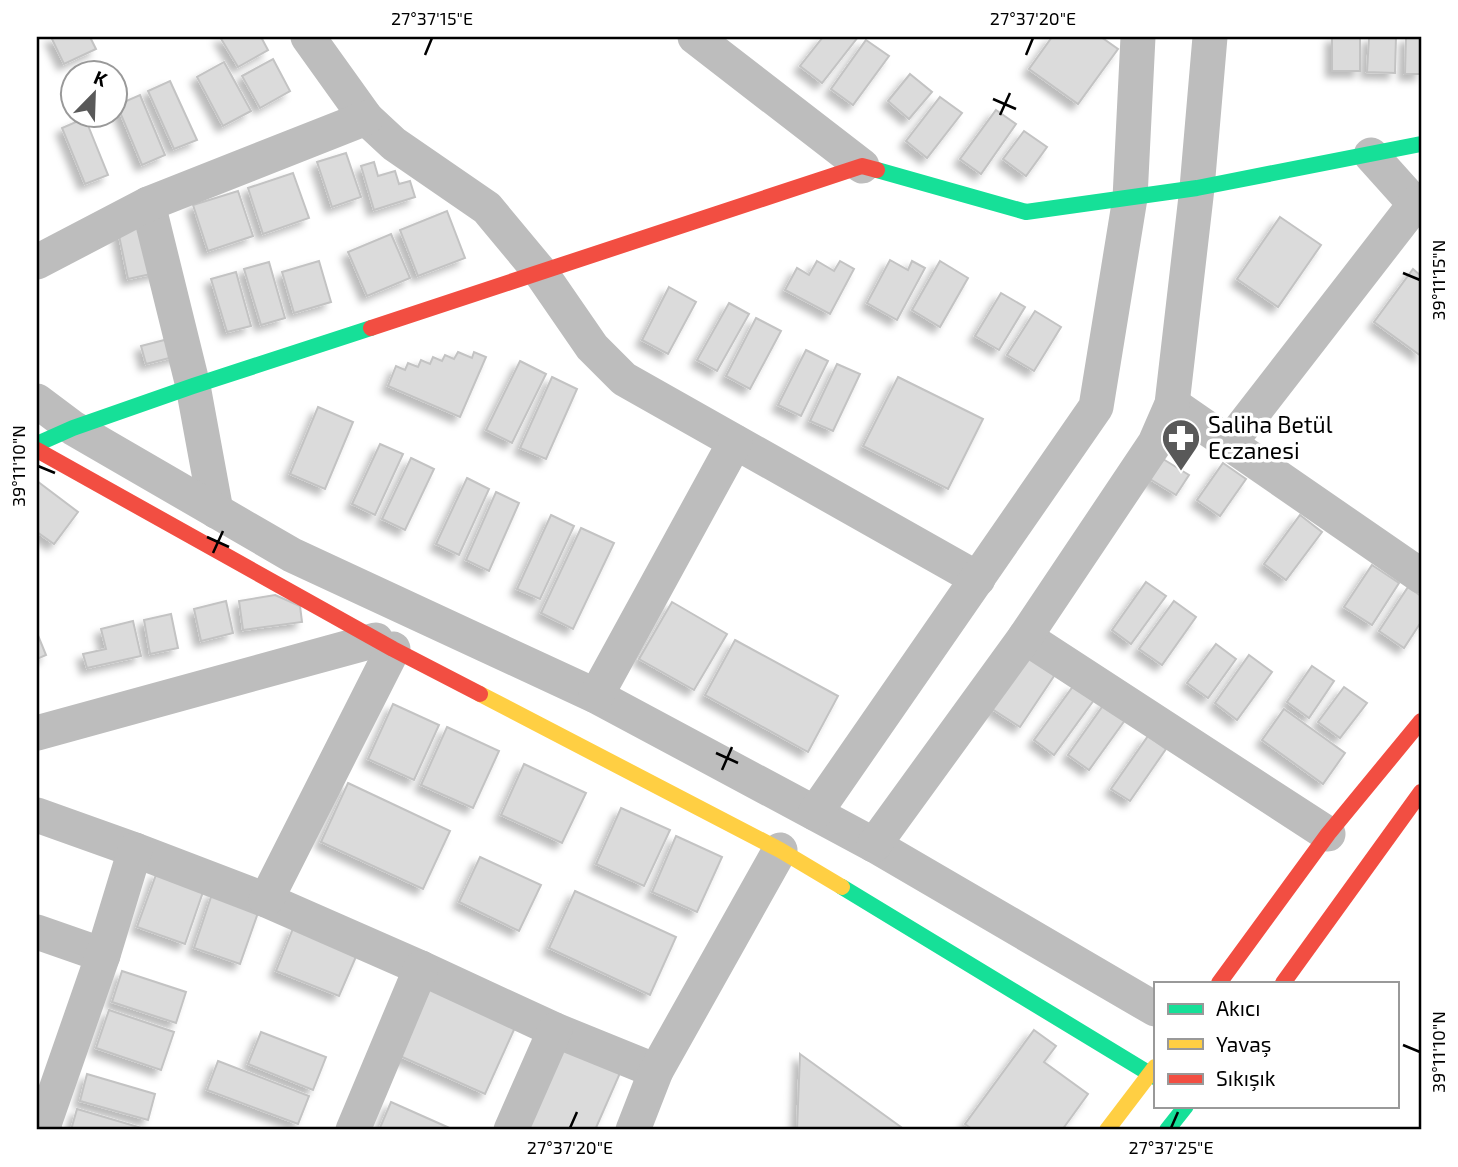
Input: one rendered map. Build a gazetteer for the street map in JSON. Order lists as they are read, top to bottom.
{
  "places": {
    "pharmacy": ["Saliha Betül Eczanesi"]
  },
  "legend": ["Akıcı", "Yavaş", "Sıkışık"],
  "north": "top right",
  "coordinates": [
    "27°37'15\"E",
    "27°37'20\"E",
    "39°11'15\"N",
    "39°11'10\"N",
    "27°37'25\"E"
  ]
}
